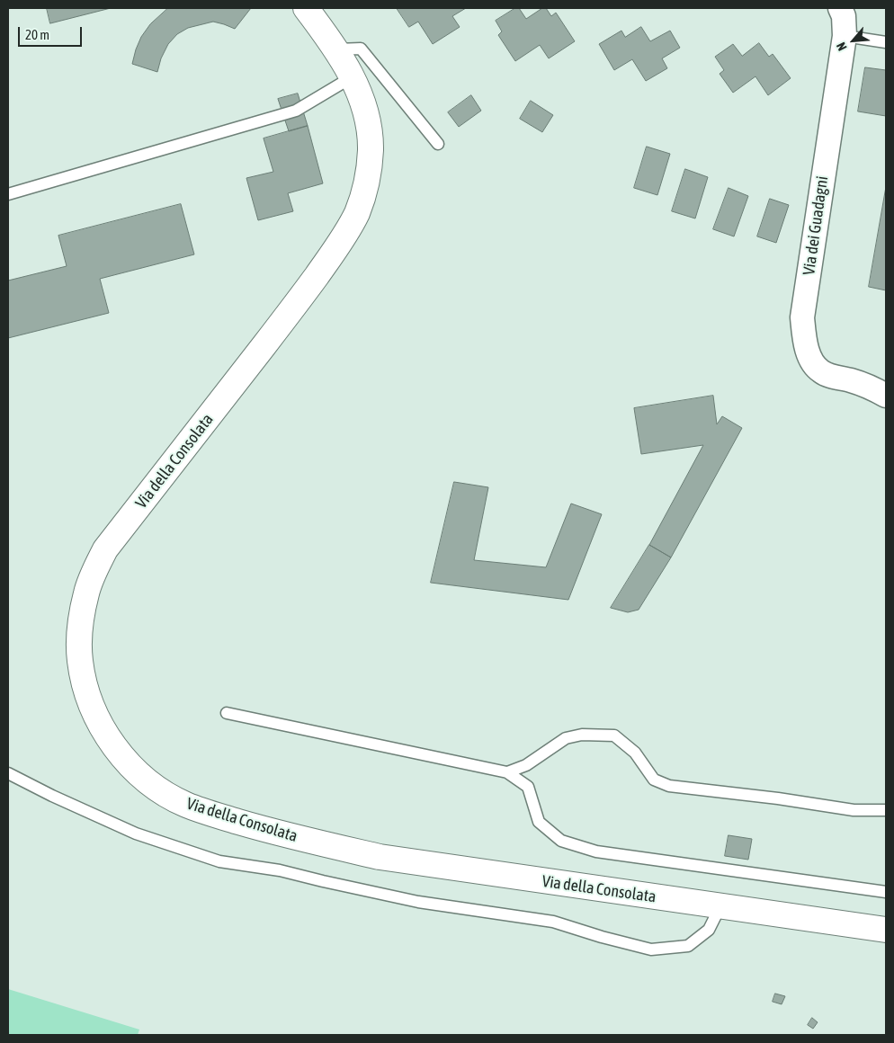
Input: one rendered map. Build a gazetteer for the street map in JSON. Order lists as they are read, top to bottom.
{
  "streets": {
    "main road": ["Via della Consolata"],
    "street": ["Via dei Guadagni"]
  },
  "scale_bar": "20 m",
  "north": "bottom left"
}
